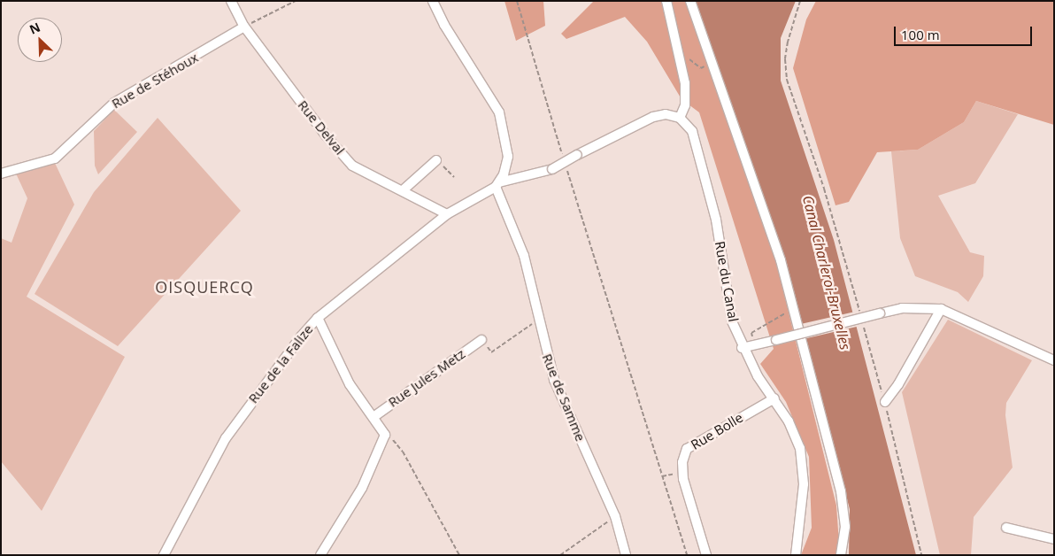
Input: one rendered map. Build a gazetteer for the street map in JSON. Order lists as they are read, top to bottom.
{
  "streets": {
    "street": [
      "Rue de Stéhoux",
      "Rue Delval",
      "Rue du Canal",
      "Rue de la Falize",
      "Rue Jules Metz",
      "Rue de Samme",
      "Rue Bolle"
    ]
  },
  "crossings": [
    ["Rue de Stéhoux", "Rue Delval"],
    ["Rue Delval", "Rue de la Falize"],
    ["Rue de la Falize", "Rue de Samme"]
  ],
  "districts": ["OISQUERCQ"],
  "water": ["Canal Charleroi-Bruxelles"],
  "scale_bar": "100 m",
  "north": "top left"
}
